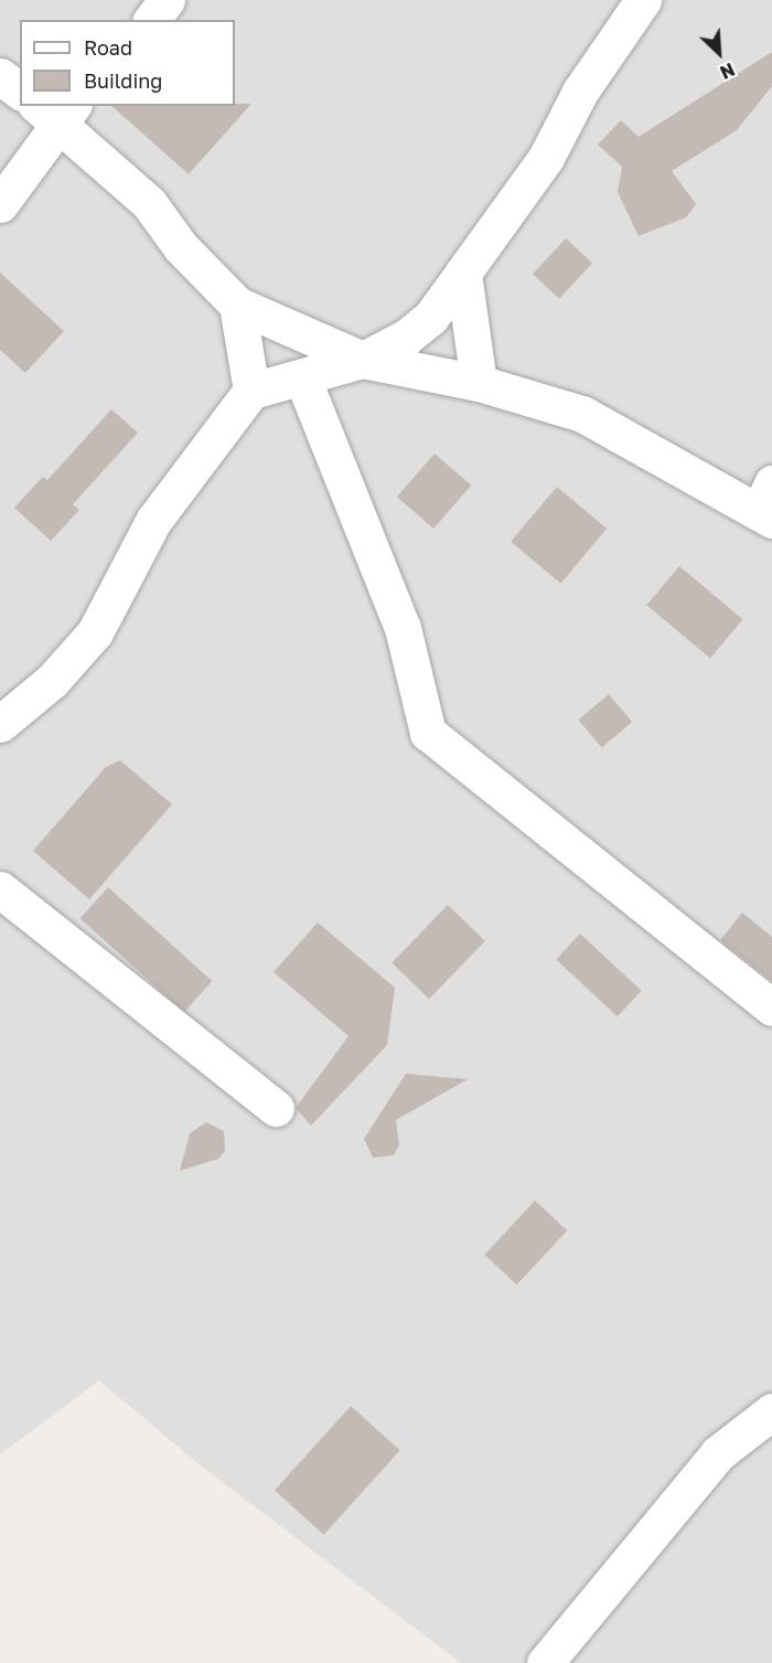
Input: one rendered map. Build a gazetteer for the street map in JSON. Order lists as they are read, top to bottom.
{
  "legend": ["Road", "Building"],
  "north": "bottom right"
}
